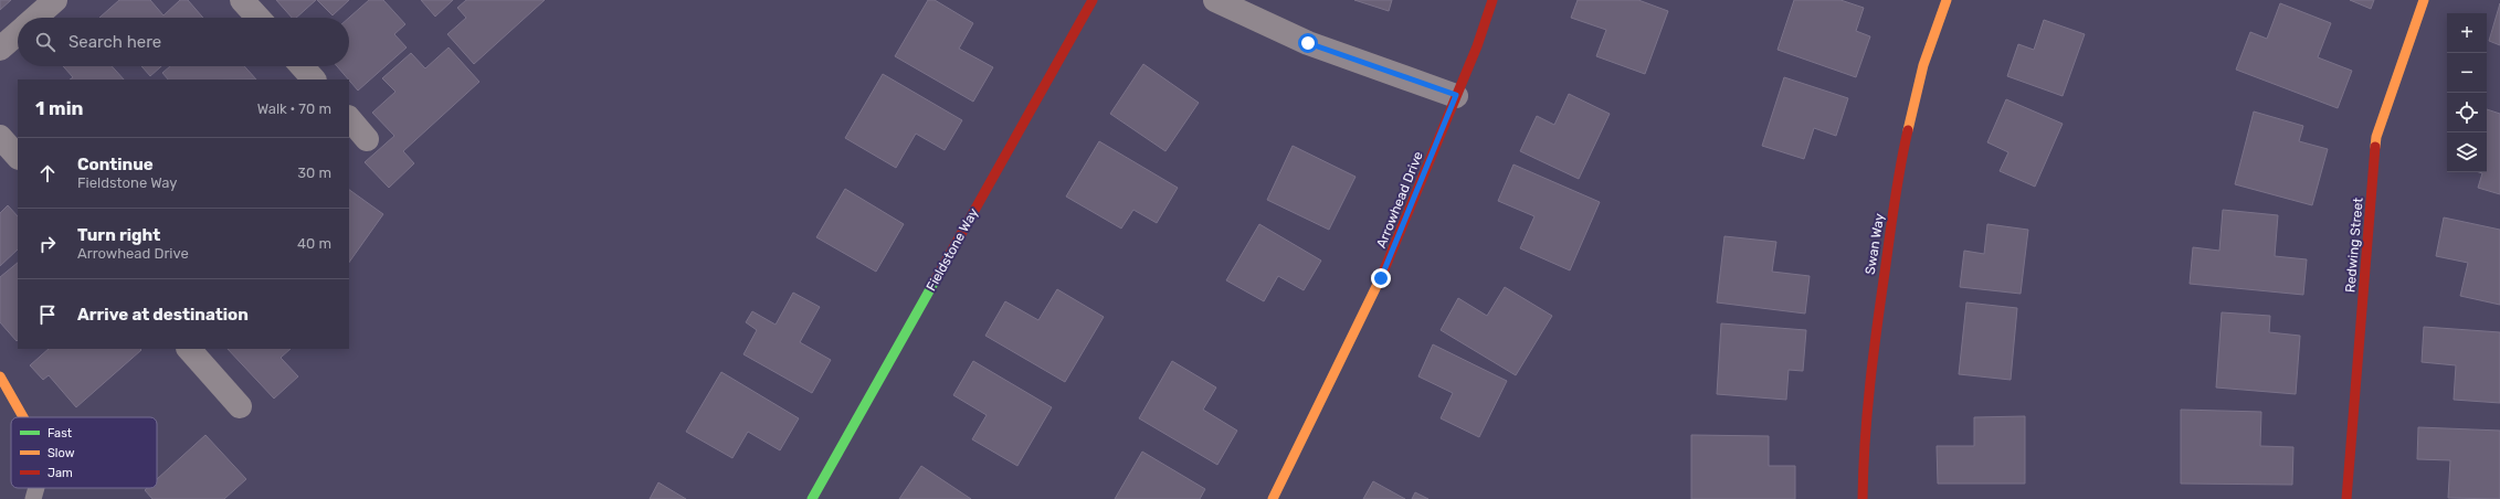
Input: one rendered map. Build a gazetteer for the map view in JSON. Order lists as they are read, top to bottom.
{
  "streets": {
    "street": [
      "Arrowhead Drive",
      "Swan Way",
      "Redwing Street",
      "Fieldstone Way"
    ]
  },
  "legend": ["Fast", "Slow", "Jam"],
  "page": {
    "map_buttons": ["+", "−"],
    "search": "Search here",
    "heading": ["1 min", "Walk · 70 m"],
    "list": [
      ["Continue", "Fieldstone Way", "30 m"],
      ["Turn right", "Arrowhead Drive", "40 m"],
      "Arrive at destination"
    ]
  }
}
